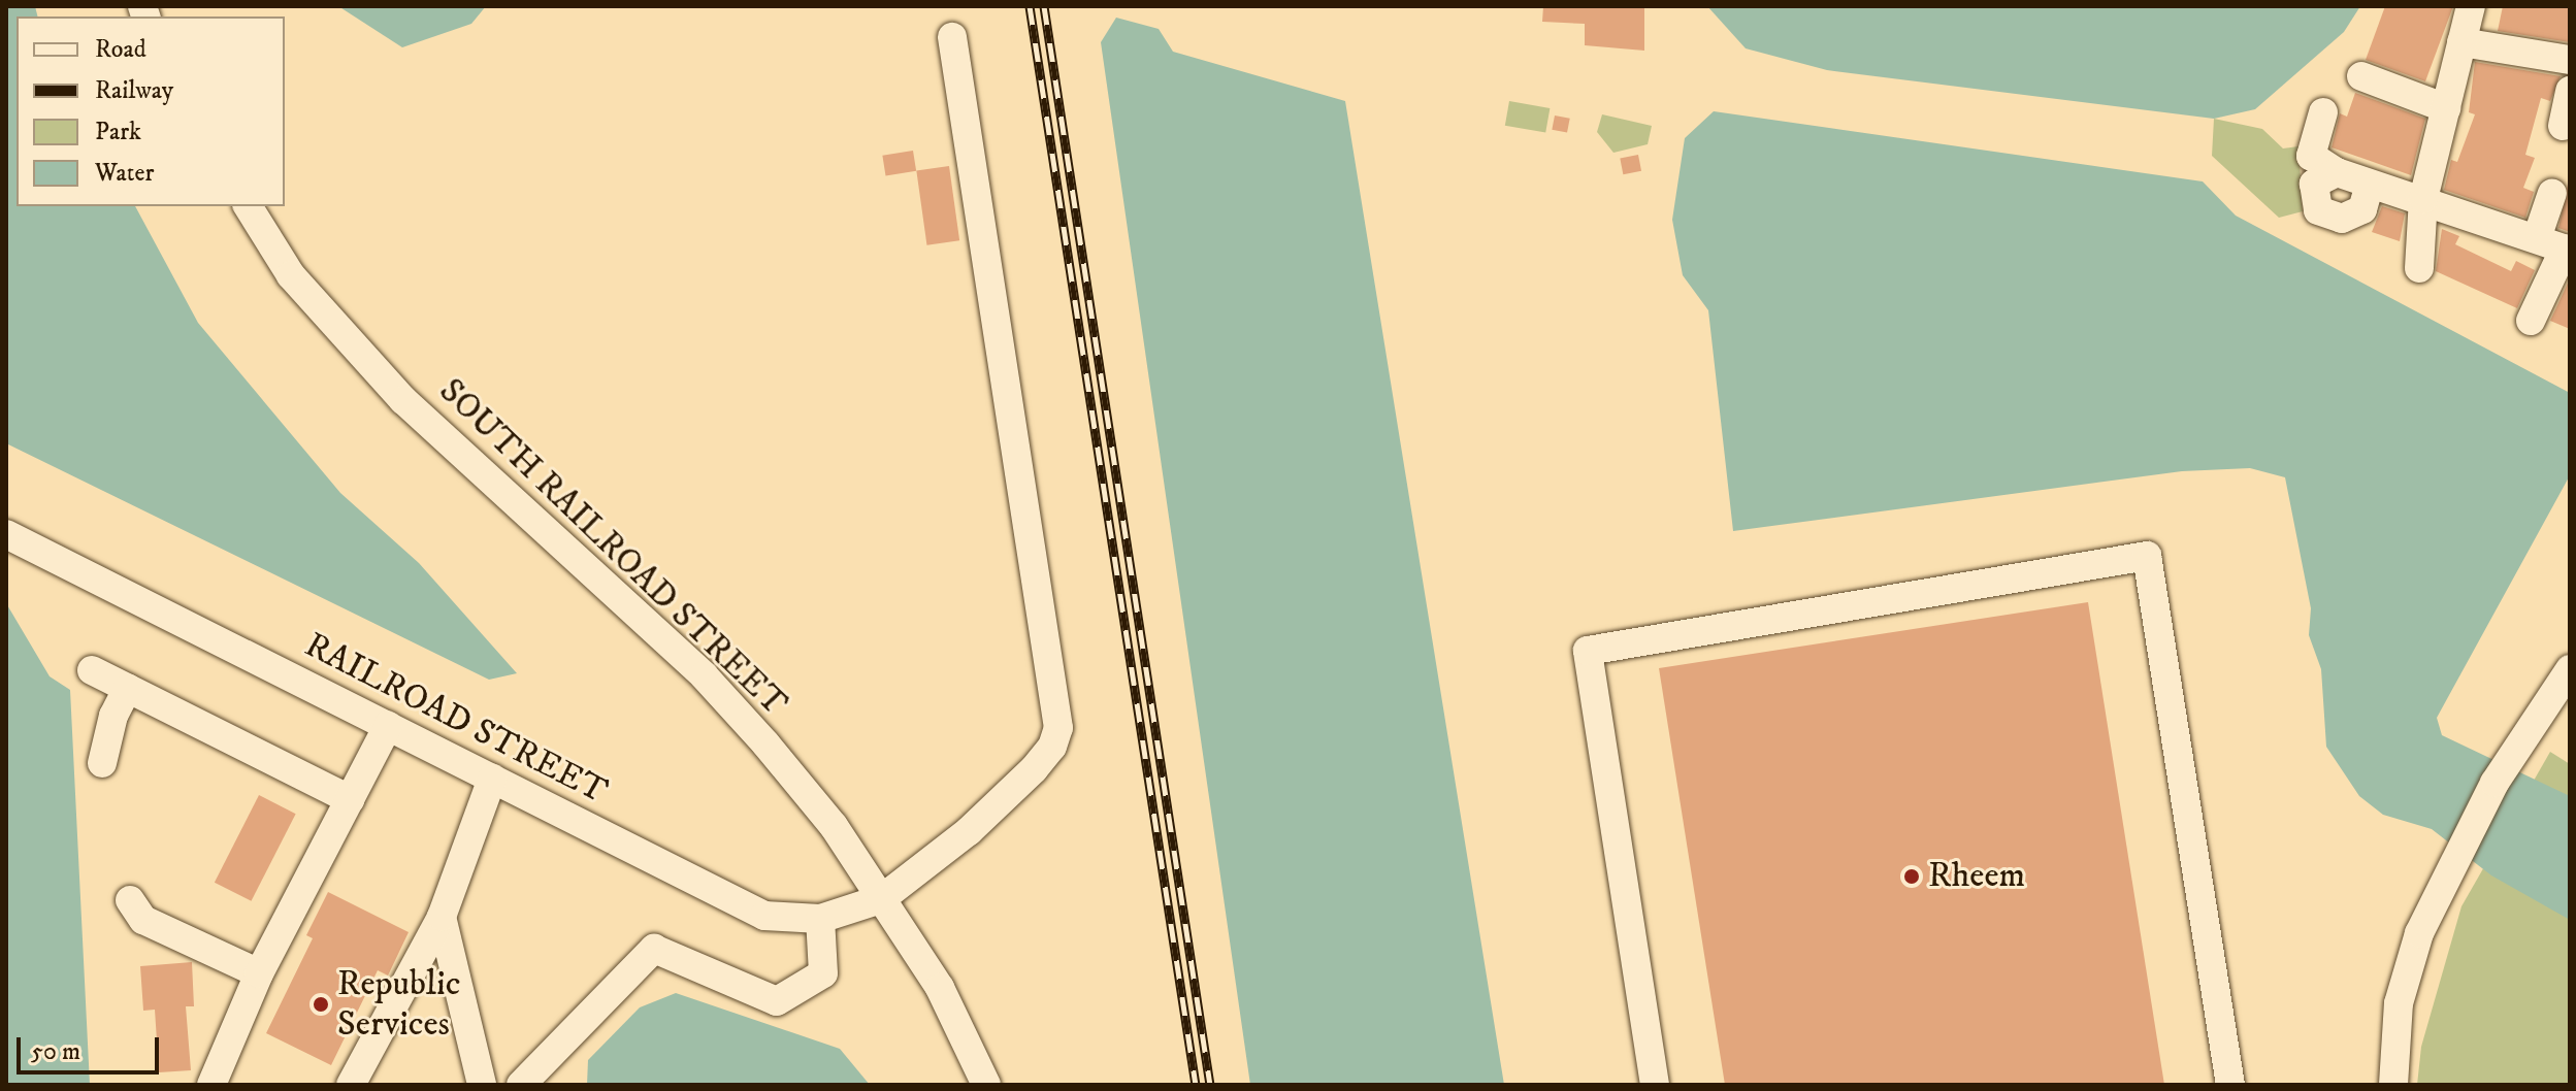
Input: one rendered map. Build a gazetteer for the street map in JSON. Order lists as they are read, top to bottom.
{
  "streets": {
    "street": ["SOUTH RAILROAD STREET", "RAILROAD STREET"]
  },
  "crossings": [
    ["SOUTH RAILROAD STREET", "RAILROAD STREET"]
  ],
  "places": ["Rheem", "Republic Services"],
  "legend": [
    "Road",
    "Railway",
    "Park",
    "Water"
  ],
  "scale_bar": "50 m"
}
